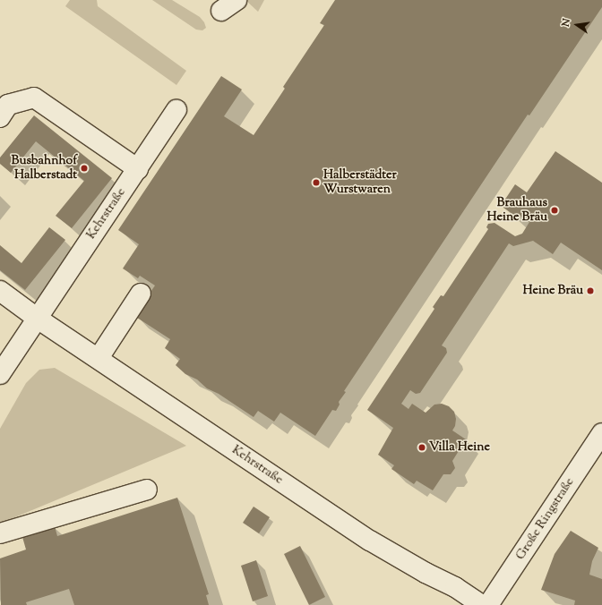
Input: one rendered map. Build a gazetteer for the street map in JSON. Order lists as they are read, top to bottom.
{
  "streets": {
    "street": ["Kehrstraße", "Große Ringstraße"]
  },
  "places": [
    "Busbahnhof Halberstadt",
    "Halberstädter Wurstwaren",
    "Brauhaus Heine Bräu",
    "Heine Bräu",
    "Villa Heine"
  ],
  "north": "left"
}
